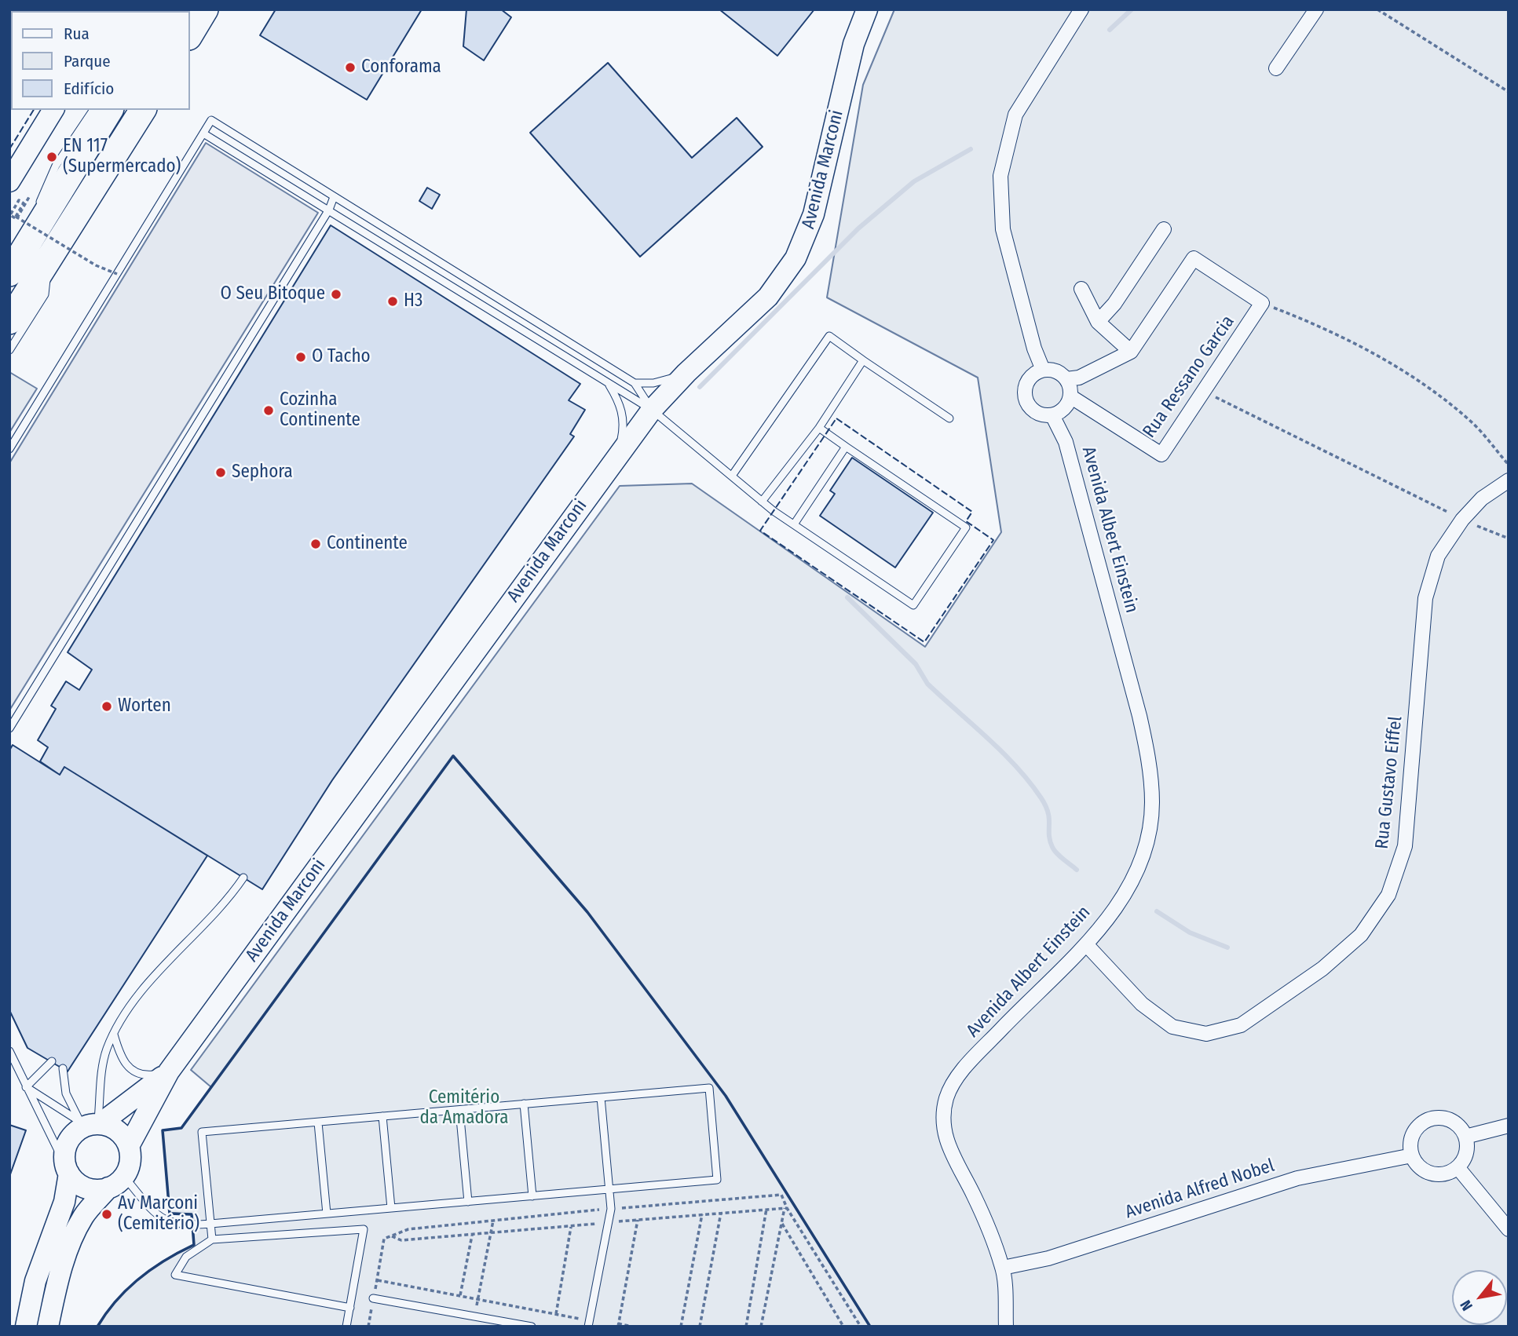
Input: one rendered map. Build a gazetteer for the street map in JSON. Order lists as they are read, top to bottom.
{
  "streets": {
    "street": [
      "Avenida Marconi",
      "Rua Ressano Garcia",
      "Avenida Albert Einstein",
      "Rua Gustavo Eiffel",
      "Avenida Alfred Nobel"
    ]
  },
  "crossings": [
    ["Rua Ressano Garcia", "Avenida Albert Einstein"],
    ["Avenida Albert Einstein", "Rua Gustavo Eiffel"],
    ["Avenida Albert Einstein", "Avenida Alfred Nobel"]
  ],
  "parks": ["Cemitério da Amadora"],
  "places": [
    "Conforama",
    "EN 117 (Supermercado)",
    "O Seu Bitoque",
    "H3",
    "O Tacho",
    "Cozinha Continente",
    "Sephora",
    "Continente",
    "Worten",
    "Av Marconi (Cemitério)"
  ],
  "legend": ["Rua", "Parque", "Edifício"],
  "north": "bottom left"
}
